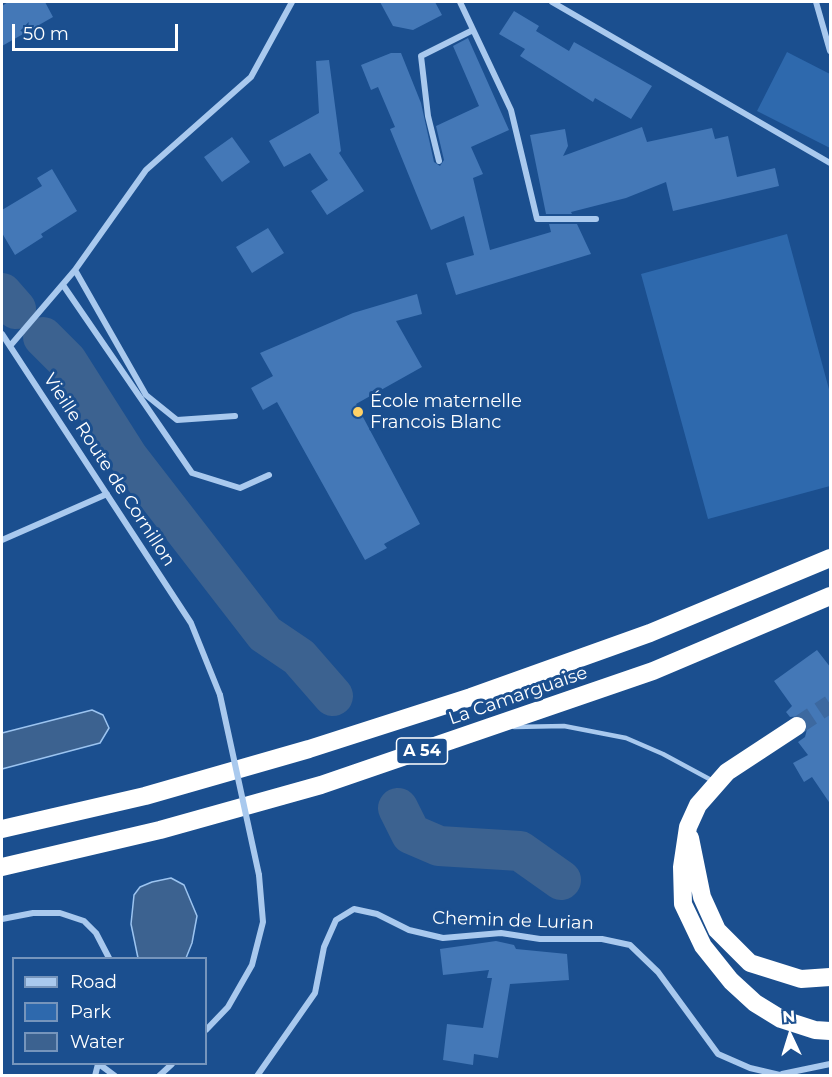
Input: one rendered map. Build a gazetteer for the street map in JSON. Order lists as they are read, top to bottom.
{
  "streets": {
    "highway": ["La Camarguaise", "A 54"],
    "street": ["Vieille Route de Cornillon", "Chemin de Lurian"]
  },
  "places": ["École maternelle Francois Blanc"],
  "legend": ["Road", "Park", "Water"],
  "scale_bar": "50 m",
  "north": "top"
}
